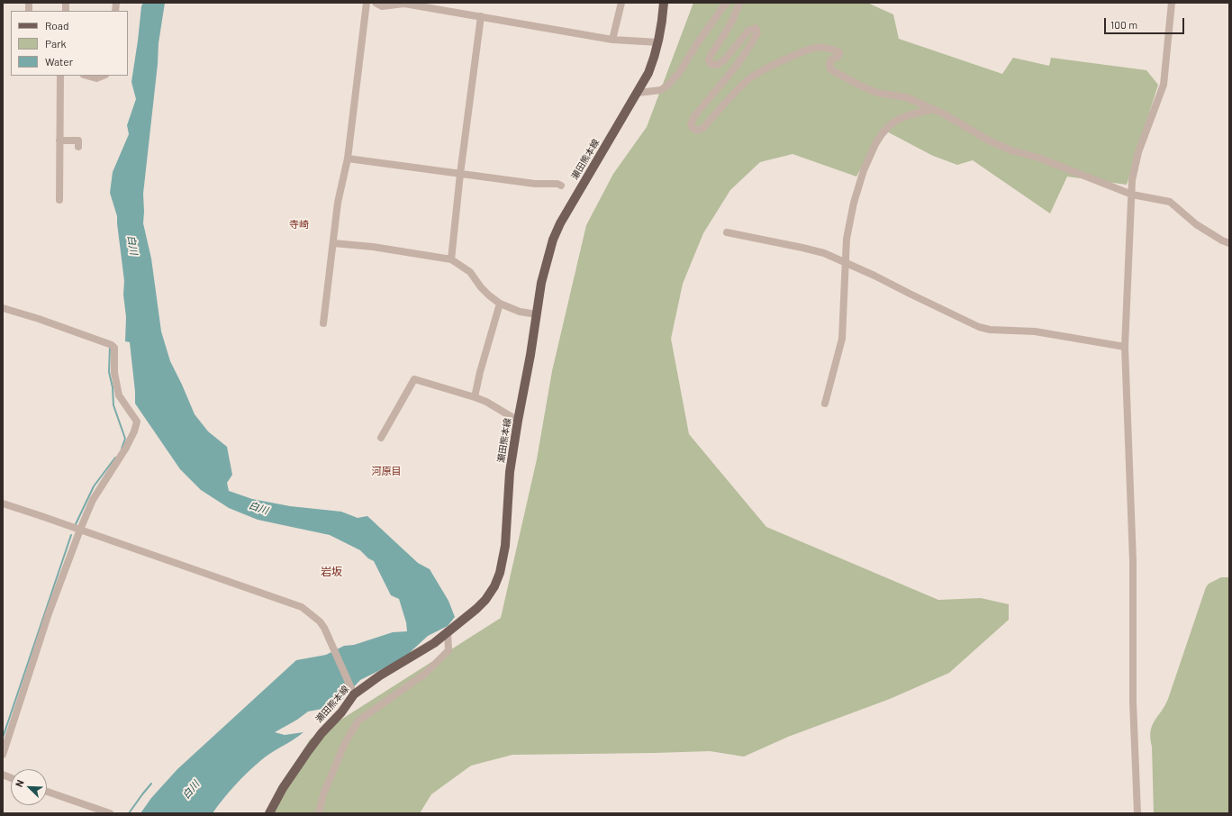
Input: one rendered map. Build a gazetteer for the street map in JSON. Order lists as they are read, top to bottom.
{
  "streets": {
    "main road": ["瀬田熊本線"]
  },
  "districts": ["寺崎", "河原目", "岩坂"],
  "water": ["白川"],
  "legend": ["Road", "Park", "Water"],
  "scale_bar": "100 m",
  "north": "top left"
}
